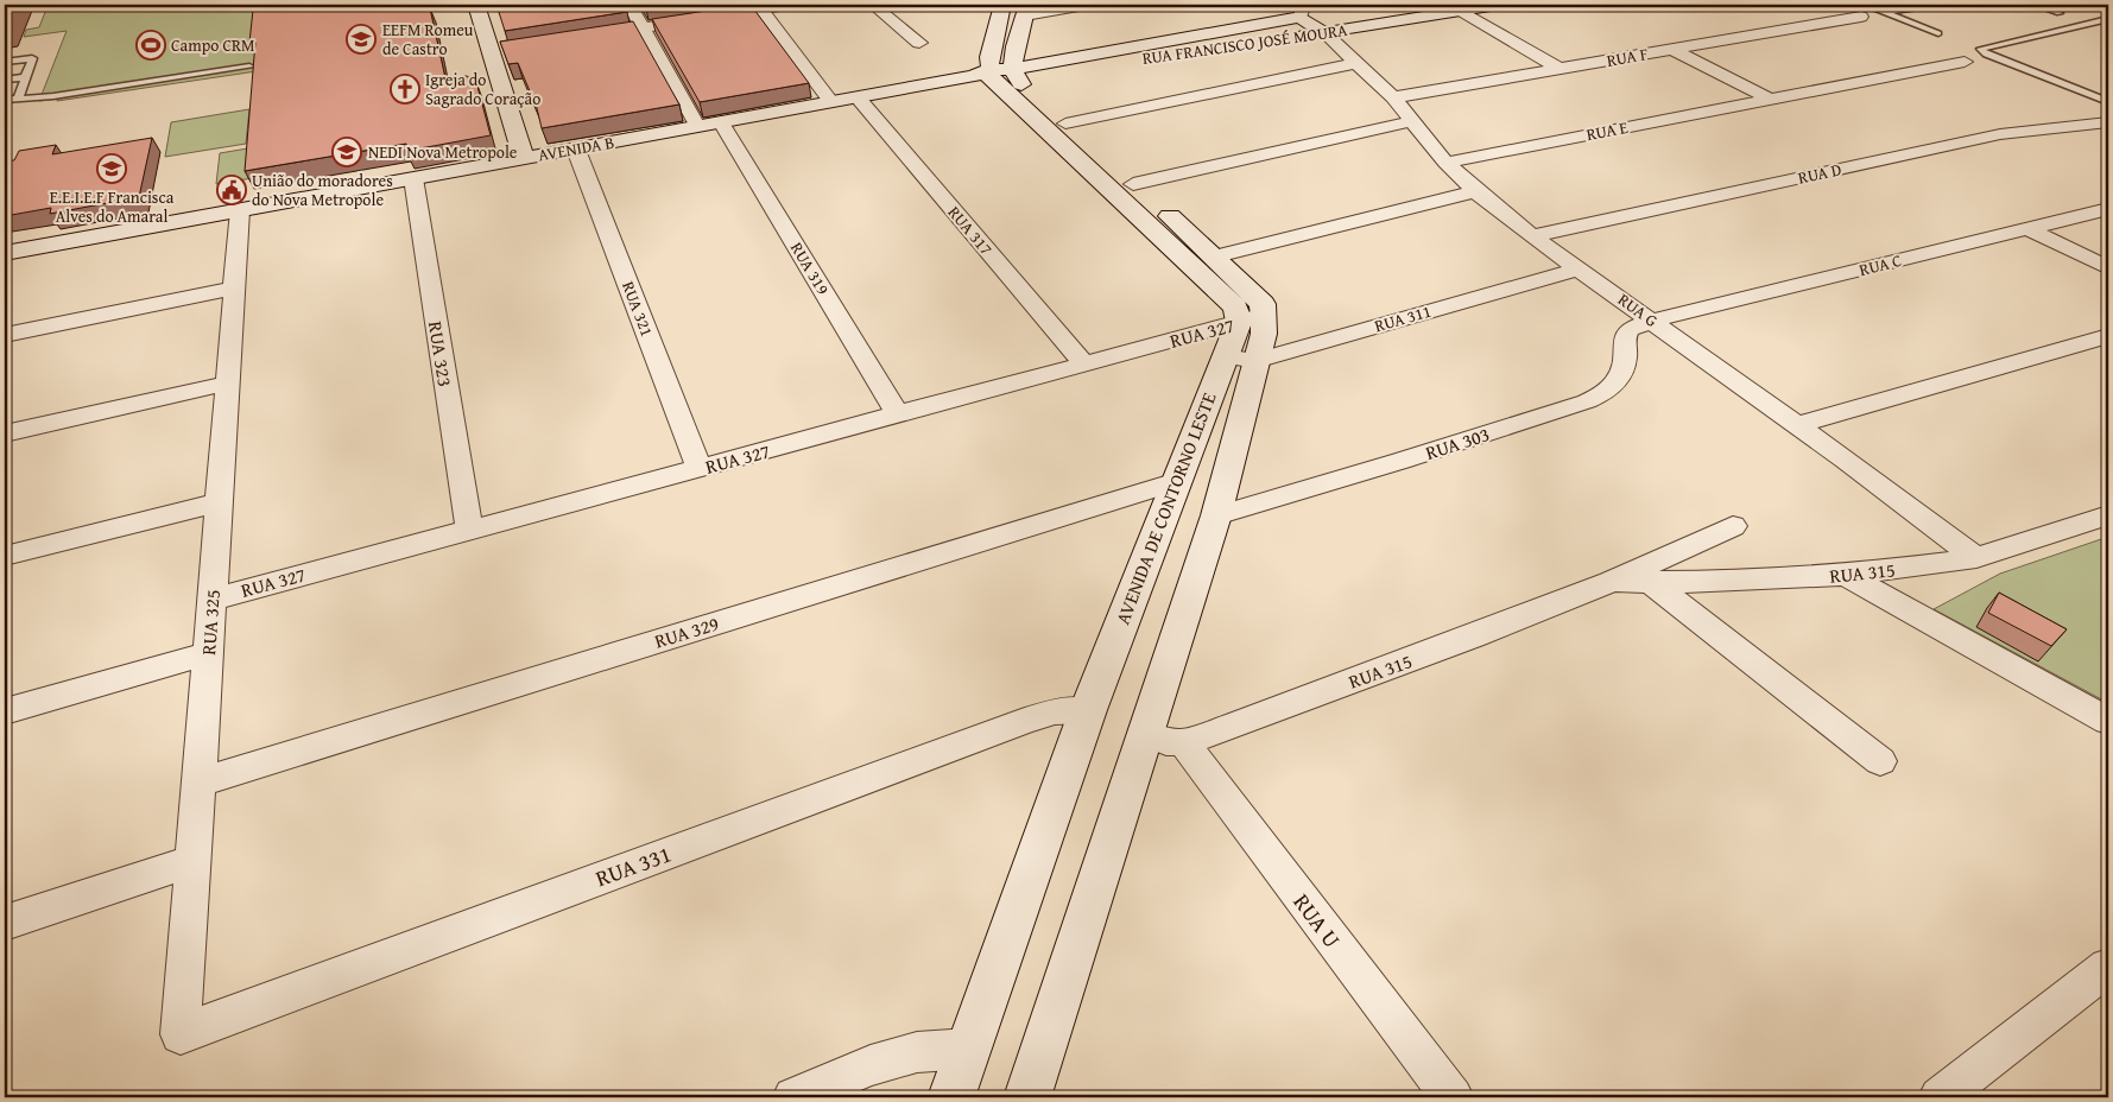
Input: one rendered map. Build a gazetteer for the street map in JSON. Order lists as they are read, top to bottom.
{
  "streets": {
    "street": [
      "RUA FRANCISCO JOSÉ MOURA",
      "RUA F",
      "RUA E",
      "AVENIDA B",
      "RUA D",
      "RUA 317",
      "RUA C",
      "RUA 319",
      "RUA 321",
      "RUA G",
      "RUA 311",
      "RUA 327",
      "RUA 323",
      "RUA 303",
      "AVENIDA DE CONTORNO LESTE",
      "RUA 315",
      "RUA 325",
      "RUA 329",
      "RUA 331",
      "RUA U"
    ]
  },
  "crossings": [
    ["RUA FRANCISCO JOSÉ MOURA", "AVENIDA B"],
    ["RUA FRANCISCO JOSÉ MOURA", "RUA G"],
    ["RUA F", "RUA G"],
    ["RUA E", "RUA G"],
    ["AVENIDA B", "RUA 317"],
    ["AVENIDA B", "RUA 319"],
    ["AVENIDA B", "RUA 321"],
    ["AVENIDA B", "RUA 323"],
    ["AVENIDA B", "RUA 325"],
    ["RUA D", "RUA G"],
    ["RUA 317", "RUA 327"],
    ["RUA C", "RUA G"],
    ["RUA C", "RUA 303"],
    ["RUA 319", "RUA 327"],
    ["RUA 321", "RUA 327"],
    ["RUA G", "RUA 311"],
    ["RUA G", "RUA 303"],
    ["RUA G", "RUA 315"],
    ["RUA 311", "AVENIDA DE CONTORNO LESTE"],
    ["RUA 327", "RUA 323"],
    ["RUA 327", "AVENIDA DE CONTORNO LESTE"],
    ["RUA 327", "RUA 325"],
    ["RUA 303", "AVENIDA DE CONTORNO LESTE"],
    ["AVENIDA DE CONTORNO LESTE", "RUA 315"],
    ["AVENIDA DE CONTORNO LESTE", "RUA 329"],
    ["AVENIDA DE CONTORNO LESTE", "RUA 331"],
    ["AVENIDA DE CONTORNO LESTE", "RUA U"],
    ["RUA 315", "RUA U"],
    ["RUA 325", "RUA 329"],
    ["RUA 325", "RUA 331"]
  ],
  "places": {
    "school or university": ["EEFM Romeu de Castro", "NEDI Nova Metropole", "E.E.I.E.F Francisca Alves do Amaral"],
    "sports": ["Campo CRM"],
    "church": ["Igreja do Sagrado Coração"],
    "public building": ["União do moradores do Nova Metropole"]
  }
}
